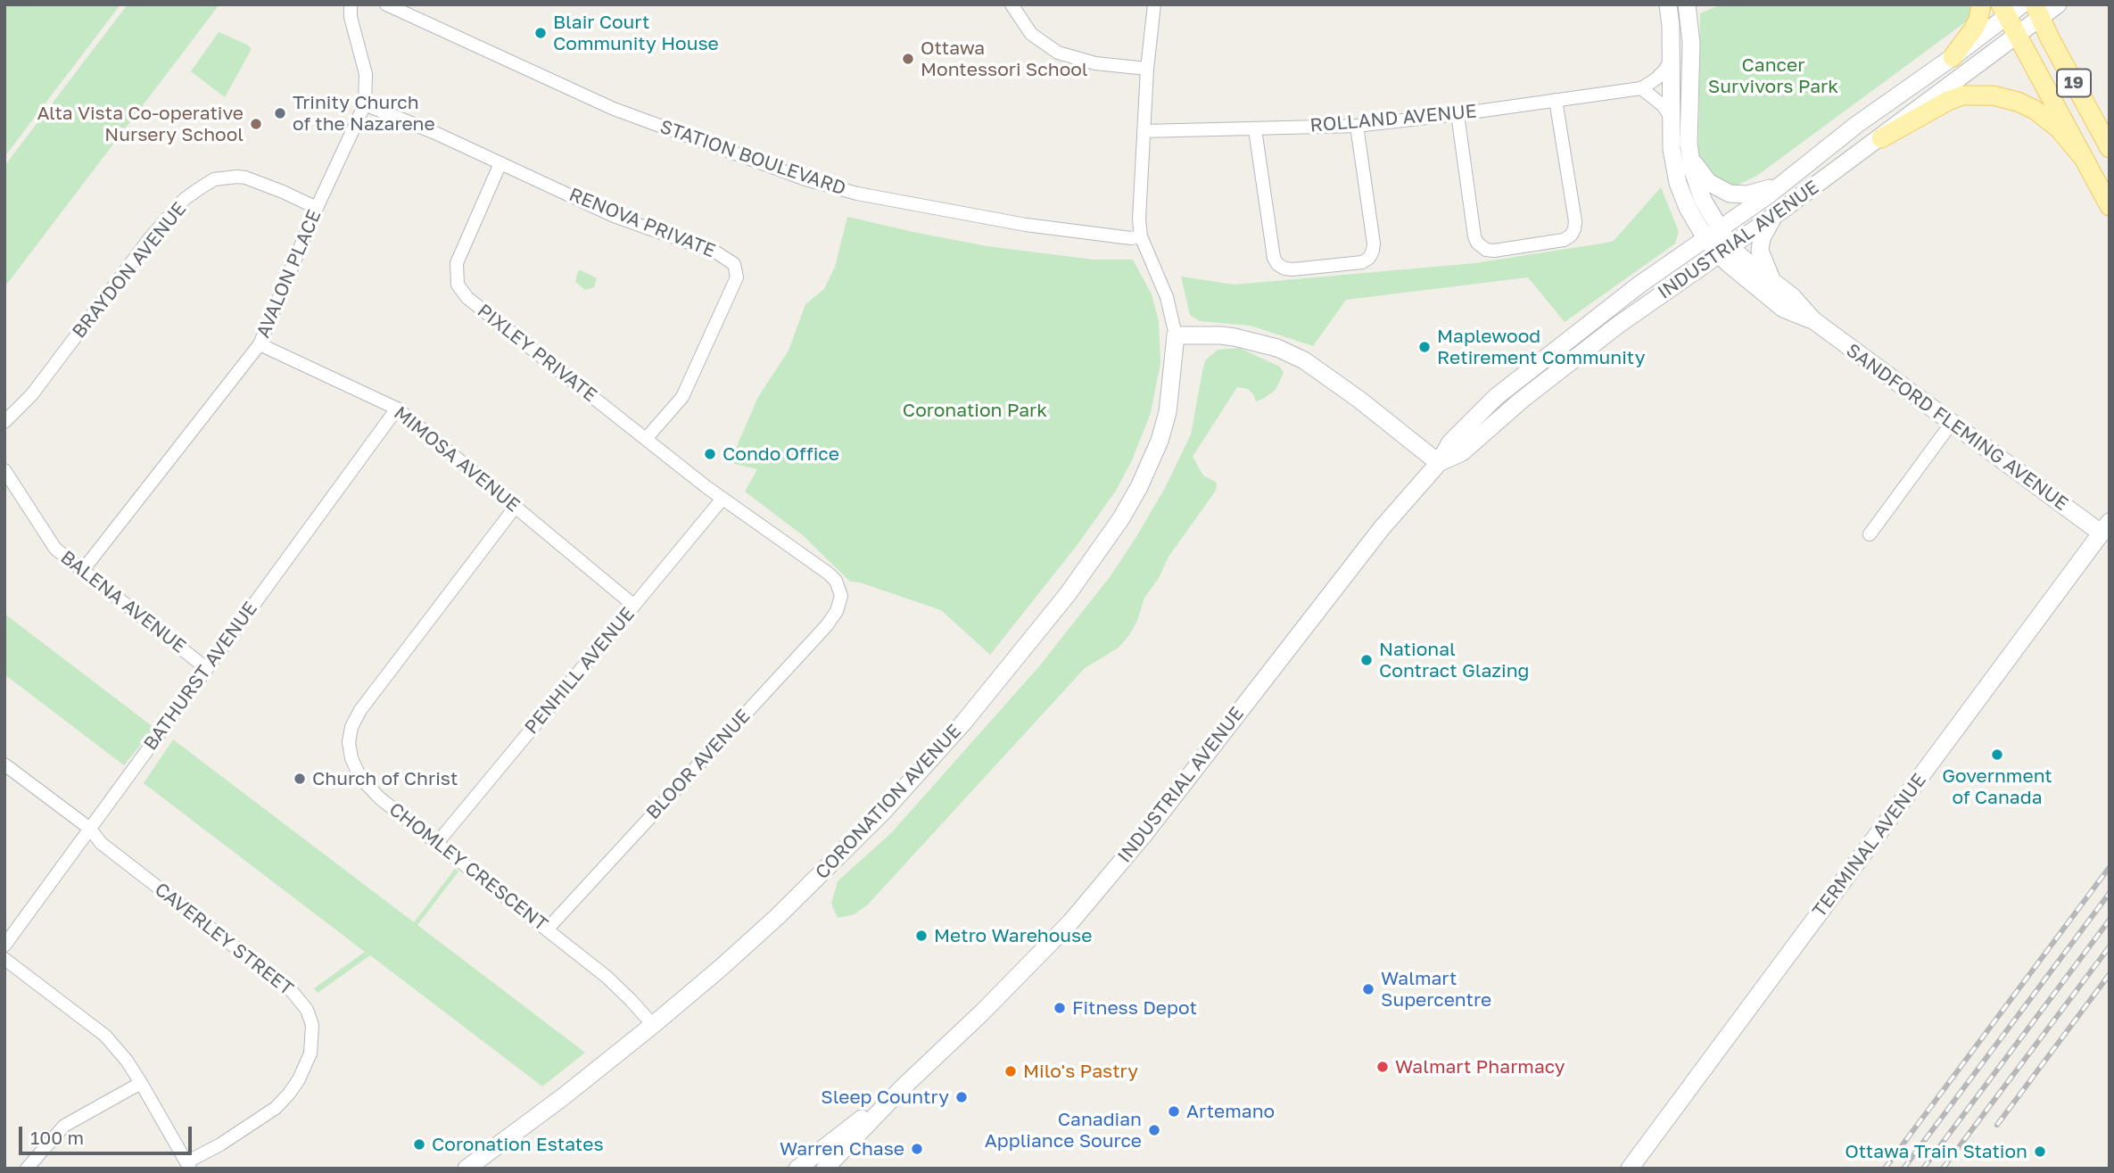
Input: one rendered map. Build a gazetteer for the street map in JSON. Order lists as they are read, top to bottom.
{
  "streets": {
    "main road": ["19"],
    "street": [
      "ROLLAND AVENUE",
      "STATION BOULEVARD",
      "RENOVA PRIVATE",
      "INDUSTRIAL AVENUE",
      "BRAYDON AVENUE",
      "AVALON PLACE",
      "PIXLEY PRIVATE",
      "SANDFORD FLEMING AVENUE",
      "MIMOSA AVENUE",
      "BALENA AVENUE",
      "PENHILL AVENUE",
      "BATHURST AVENUE",
      "BLOOR AVENUE",
      "CORONATION AVENUE",
      "TERMINAL AVENUE",
      "CHOMLEY CRESCENT",
      "CAVERLEY STREET"
    ]
  },
  "crossings": [
    ["19", "INDUSTRIAL AVENUE"],
    ["RENOVA PRIVATE", "AVALON PLACE"],
    ["RENOVA PRIVATE", "PIXLEY PRIVATE"],
    ["INDUSTRIAL AVENUE", "SANDFORD FLEMING AVENUE"],
    ["BRAYDON AVENUE", "AVALON PLACE"],
    ["AVALON PLACE", "MIMOSA AVENUE"],
    ["AVALON PLACE", "BALENA AVENUE"],
    ["PIXLEY PRIVATE", "PENHILL AVENUE"],
    ["PIXLEY PRIVATE", "BLOOR AVENUE"],
    ["SANDFORD FLEMING AVENUE", "TERMINAL AVENUE"],
    ["MIMOSA AVENUE", "PENHILL AVENUE"],
    ["MIMOSA AVENUE", "BATHURST AVENUE"],
    ["MIMOSA AVENUE", "CHOMLEY CRESCENT"],
    ["BALENA AVENUE", "BATHURST AVENUE"],
    ["PENHILL AVENUE", "CHOMLEY CRESCENT"],
    ["BATHURST AVENUE", "CAVERLEY STREET"],
    ["BLOOR AVENUE", "CHOMLEY CRESCENT"],
    ["CORONATION AVENUE", "CHOMLEY CRESCENT"]
  ],
  "parks": ["Cancer Survivors Park", "Coronation Park"],
  "places": [
    "Blair Court Community House",
    "Ottawa Montessori School",
    "Trinity Church of the Nazarene",
    "Alta Vista Co-operative Nursery School",
    "Maplewood Retirement Community",
    "Condo Office",
    "National Contract Glazing",
    "Government of Canada",
    "Church of Christ",
    "Metro Warehouse",
    "Walmart Supercentre",
    "Fitness Depot",
    "Walmart Pharmacy",
    "Milo's Pastry",
    "Sleep Country",
    "Artemano",
    "Canadian Appliance Source",
    "Coronation Estates",
    "Warren Chase",
    "Ottawa Train Station"
  ],
  "scale_bar": "100 m"
}
